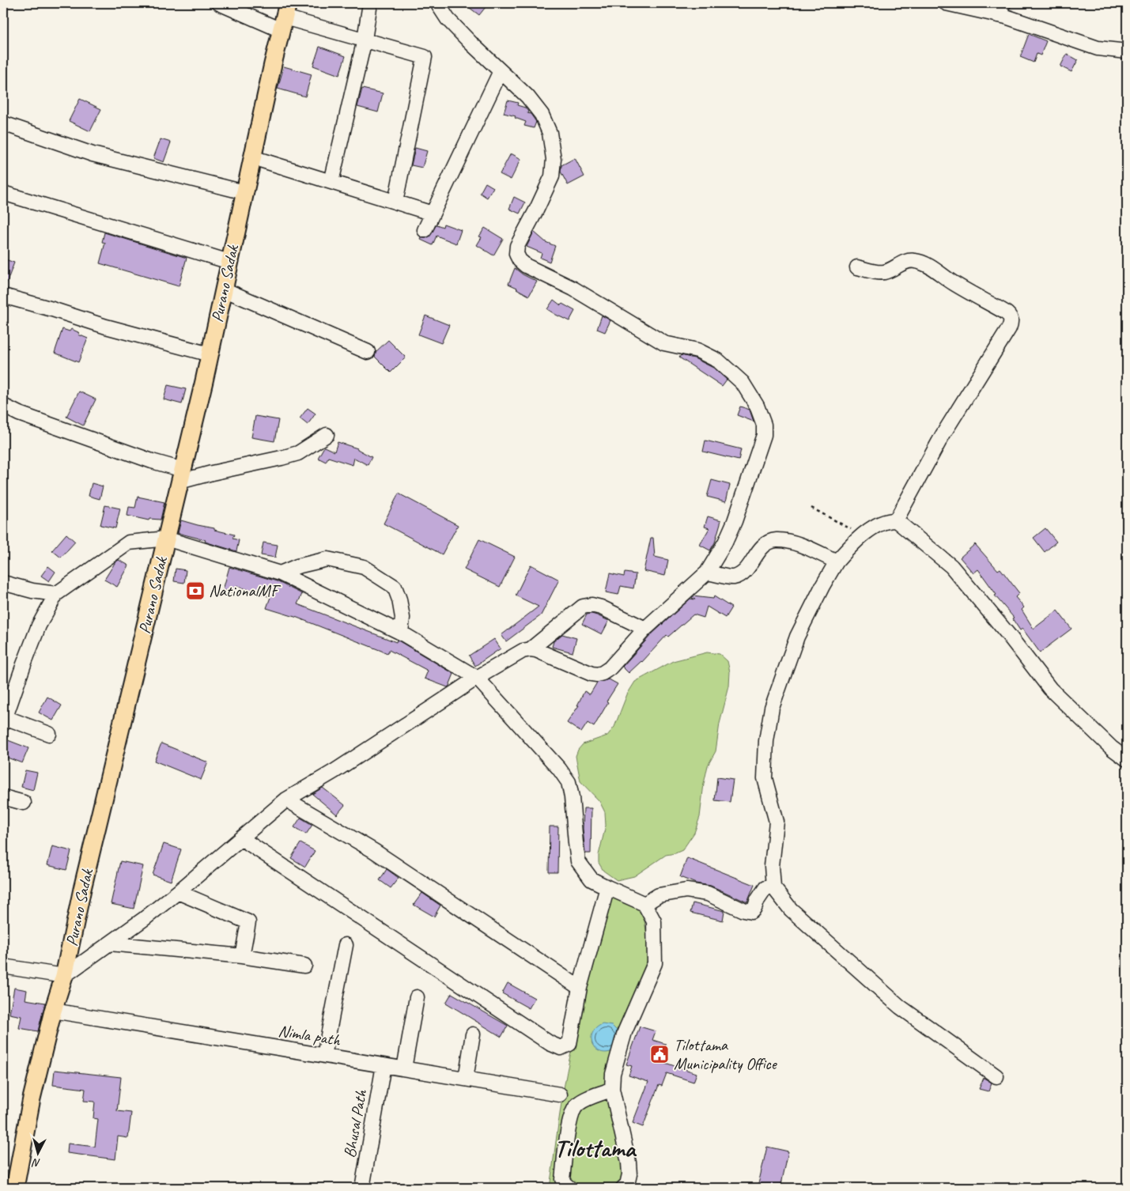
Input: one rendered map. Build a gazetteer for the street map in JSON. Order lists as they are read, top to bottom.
{
  "streets": {
    "main road": ["Purano Sadak"],
    "street": ["Nimla path", "Bhusal Path"]
  },
  "crossings": [
    ["Purano Sadak", "Nimla path"],
    ["Nimla path", "Bhusal Path"]
  ],
  "districts": ["Tilottama"],
  "places": {
    "bank": ["NationalMF"],
    "public building": ["Tilottama Municipality Office"]
  },
  "north": "bottom"
}
